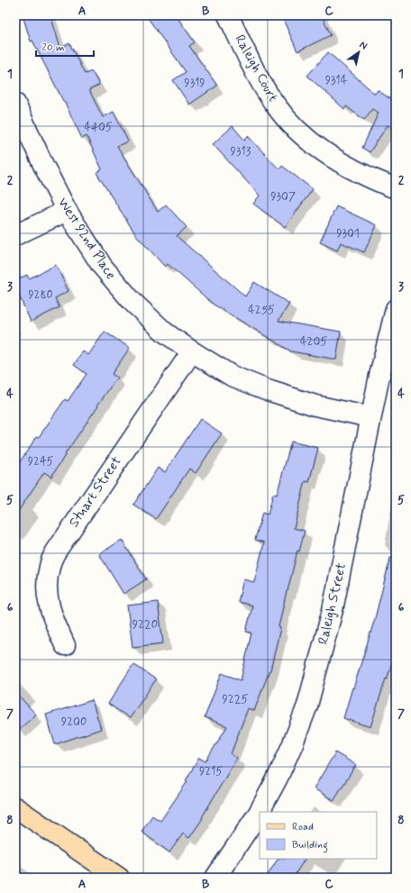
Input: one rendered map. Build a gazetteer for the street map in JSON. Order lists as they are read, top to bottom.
{
  "streets": {
    "street": [
      "Raleigh Court",
      "West 92nd Place",
      "Stuart Street",
      "Raleigh Street"
    ]
  },
  "crossings": [
    ["West 92nd Place", "Stuart Street"],
    ["West 92nd Place", "Raleigh Street"]
  ],
  "house_numbers": [
    "9314",
    "9319",
    "4405",
    "9313",
    "9307",
    "9301",
    "9280",
    "4255",
    "4205",
    "9245",
    "9220",
    "9225",
    "9200",
    "9215"
  ],
  "legend": ["Road", "Building"],
  "scale_bar": "20 m",
  "north": "top right",
  "grid": {
    "columns": ["A", "B", "C"],
    "rows": [
      "1",
      "2",
      "3",
      "4",
      "5",
      "6",
      "7",
      "8"
    ]
  }
}
